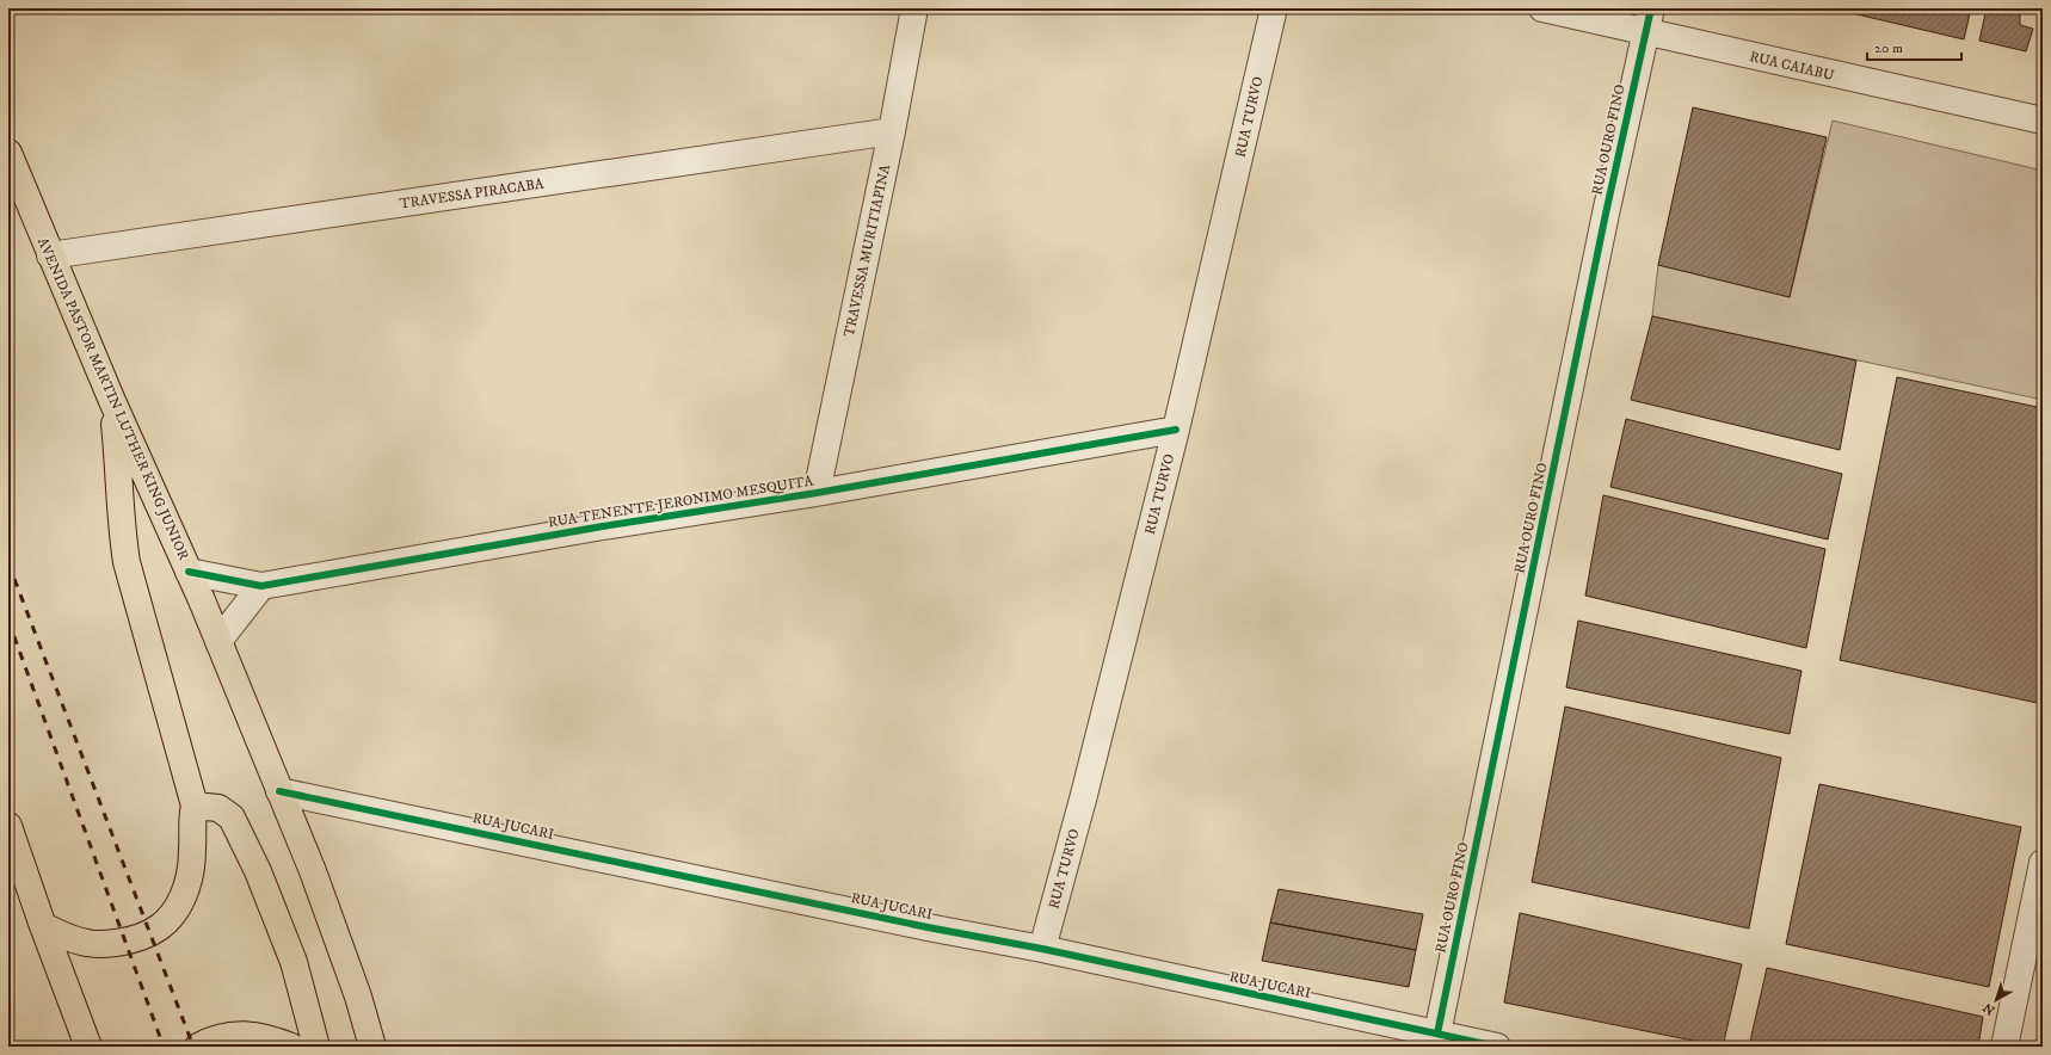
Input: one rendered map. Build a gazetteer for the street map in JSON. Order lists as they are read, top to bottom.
{
  "streets": {
    "main road": ["AVENIDA PASTOR MARTIN LUTHER KING JUNIOR"],
    "street": [
      "RUA CAIABU",
      "RUA TURVO",
      "RUA OURO FINO",
      "TRAVESSA PIRACABA",
      "TRAVESSA MURITIAPINA",
      "RUA TENENTE JERONIMO MESQUITA",
      "RUA JUCARI"
    ]
  },
  "crossings": [
    ["RUA CAIABU", "RUA OURO FINO"],
    ["RUA TURVO", "RUA TENENTE JERONIMO MESQUITA"],
    ["RUA TURVO", "RUA JUCARI"],
    ["RUA OURO FINO", "RUA JUCARI"],
    ["TRAVESSA PIRACABA", "TRAVESSA MURITIAPINA"],
    ["TRAVESSA PIRACABA", "AVENIDA PASTOR MARTIN LUTHER KING JUNIOR"],
    ["TRAVESSA MURITIAPINA", "RUA TENENTE JERONIMO MESQUITA"],
    ["AVENIDA PASTOR MARTIN LUTHER KING JUNIOR", "RUA TENENTE JERONIMO MESQUITA"],
    ["AVENIDA PASTOR MARTIN LUTHER KING JUNIOR", "RUA JUCARI"]
  ],
  "scale_bar": "20 m",
  "north": "bottom left"
}
